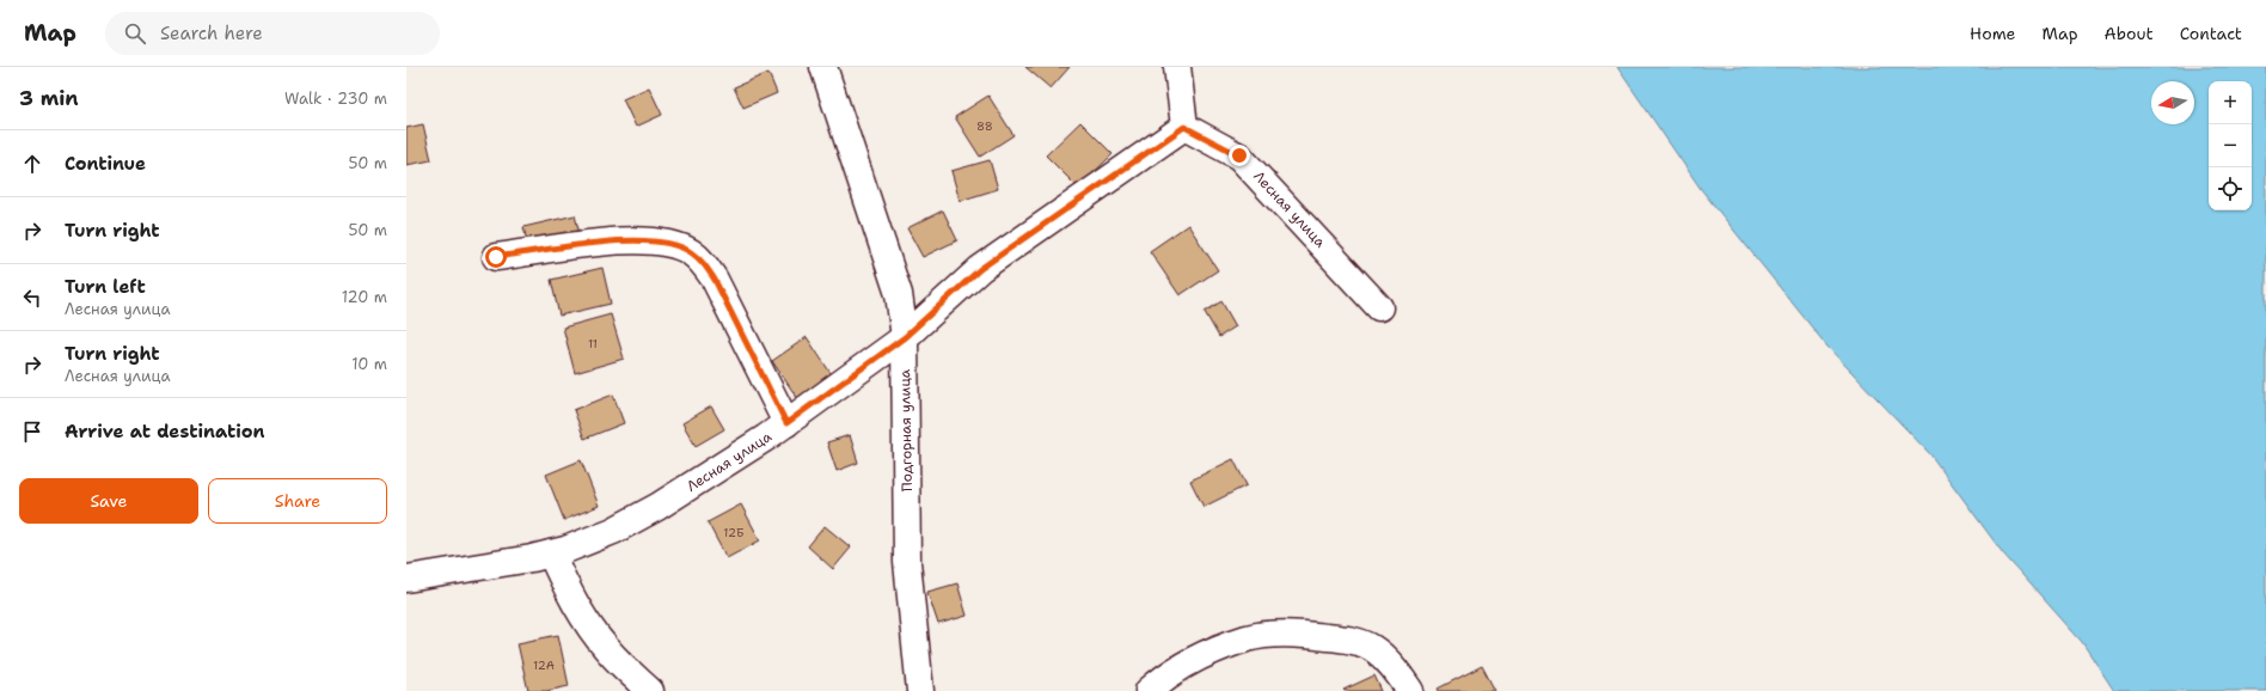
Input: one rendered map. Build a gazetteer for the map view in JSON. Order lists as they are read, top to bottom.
{
  "streets": {
    "street": ["Лесная улица", "Подгорная улица"]
  },
  "crossings": [
    ["Лесная улица", "Подгорная улица"]
  ],
  "house_numbers": [
    "88",
    "11",
    "12Б",
    "12А"
  ],
  "north": "left",
  "page": {
    "header": "Map",
    "search": "Search here",
    "nav": [
      "Home",
      "Map",
      "About",
      "Contact"
    ],
    "heading": ["3 min", "Walk · 230 m"],
    "map_buttons": ["+", "−"],
    "list": [
      ["Continue", "50 m"],
      ["Turn right", "50 m"],
      ["Turn left", "Лесная улица", "120 m"],
      ["Turn right", "Лесная улица", "10 m"],
      "Arrive at destination"
    ],
    "buttons": ["Save", "Share"]
  }
}
